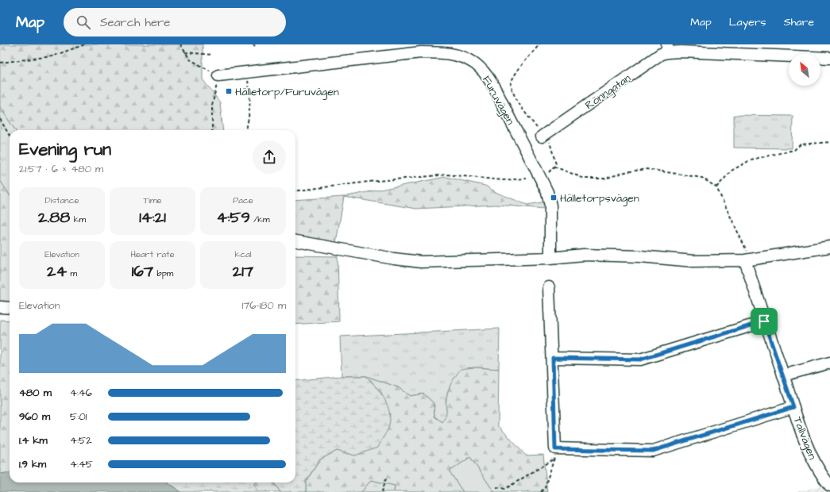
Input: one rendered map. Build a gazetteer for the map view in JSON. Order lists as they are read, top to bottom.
{
  "streets": {
    "street": ["Rönngatan", "Furuvägen", "Tallvägen"]
  },
  "places": {
    "transit": ["Hälletorp/Furuvägen", "Hälletorpsvägen"]
  },
  "north": "top left",
  "page": {
    "header": "Map",
    "search": "Search here",
    "nav": ["Map", "Layers", "Share"],
    "heading": ["Evening run", "21:57 · 6 × 480 m"],
    "stats": [
      ["Distance", "2.88 km"],
      ["Time", "14:21"],
      ["Pace", "4:59 /km"],
      ["Elevation", "24 m"],
      ["Heart rate", "167 bpm"],
      ["kcal", "217"]
    ],
    "chart": ["Elevation", "176–180 m"],
    "list": [
      {
        "name": "480 m",
        "note": "4:46"
      },
      {
        "name": "960 m",
        "note": "5:01"
      },
      {
        "name": "1.4 km",
        "note": "4:52"
      },
      {
        "name": "1.9 km",
        "note": "4:45"
      }
    ]
  }
}
